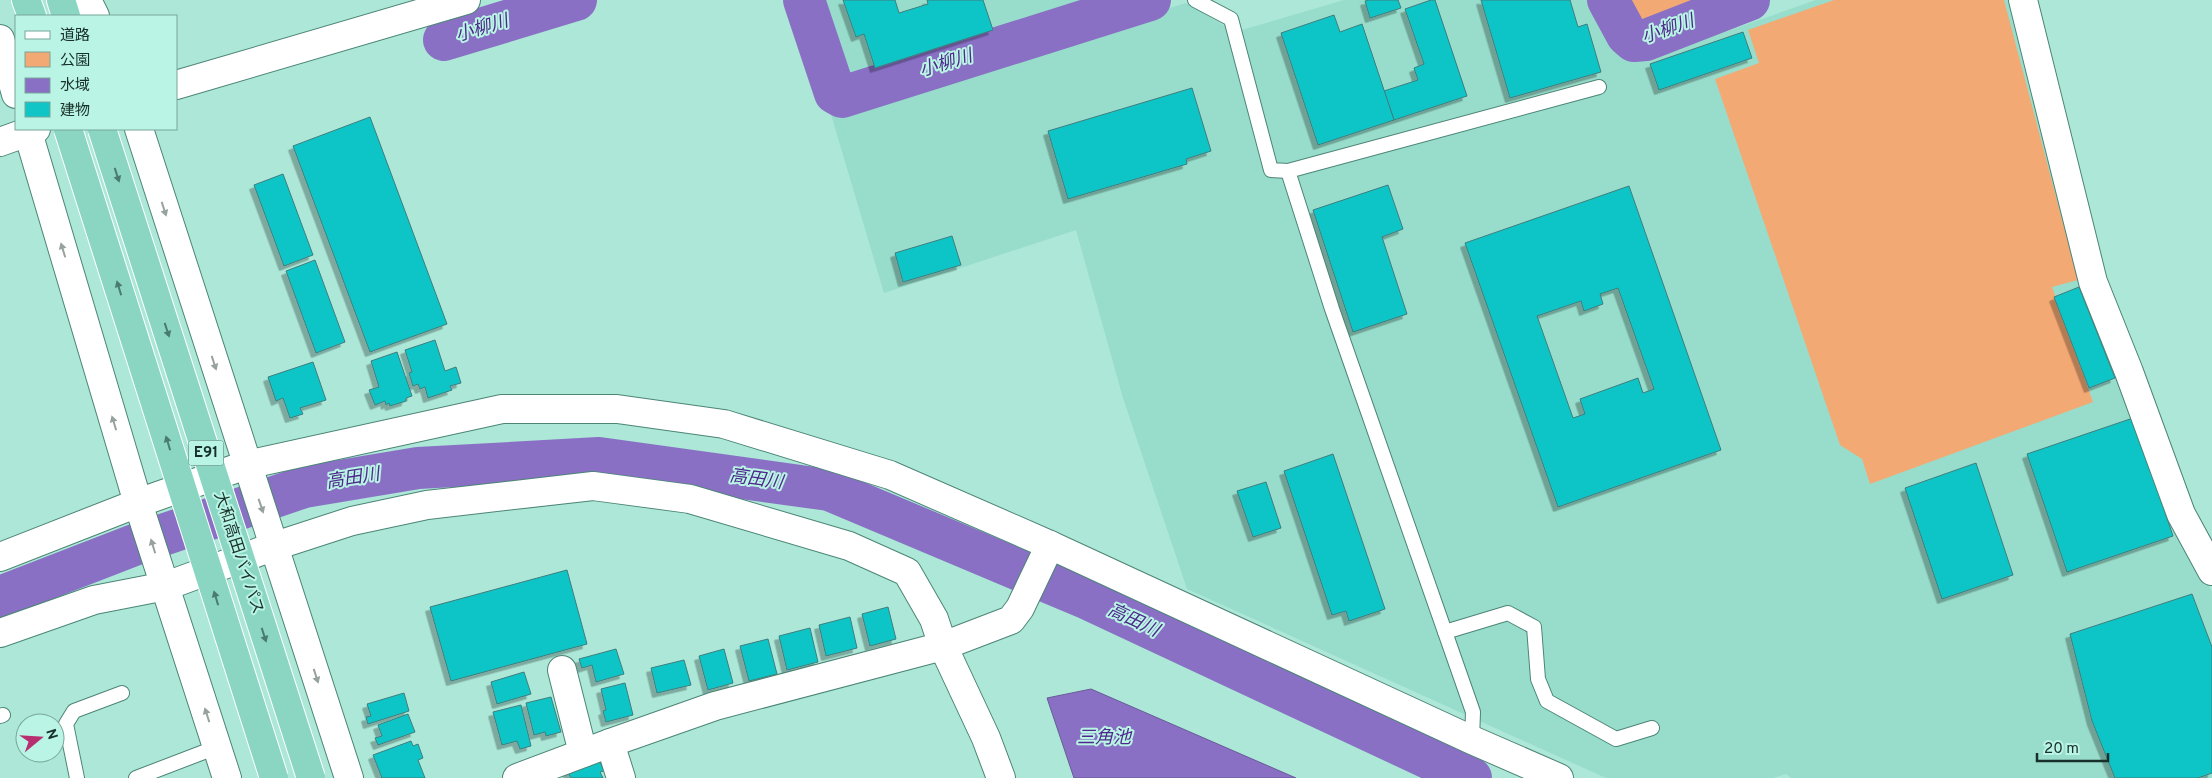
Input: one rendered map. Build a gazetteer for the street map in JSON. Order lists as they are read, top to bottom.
{
  "streets": {
    "highway": ["E91", "大和高田バイパス"]
  },
  "water": ["小柳川", "高田川", "三角池"],
  "legend": [
    "道路",
    "公園",
    "水域",
    "建物"
  ],
  "scale_bar": "20 m",
  "north": "right"
}
